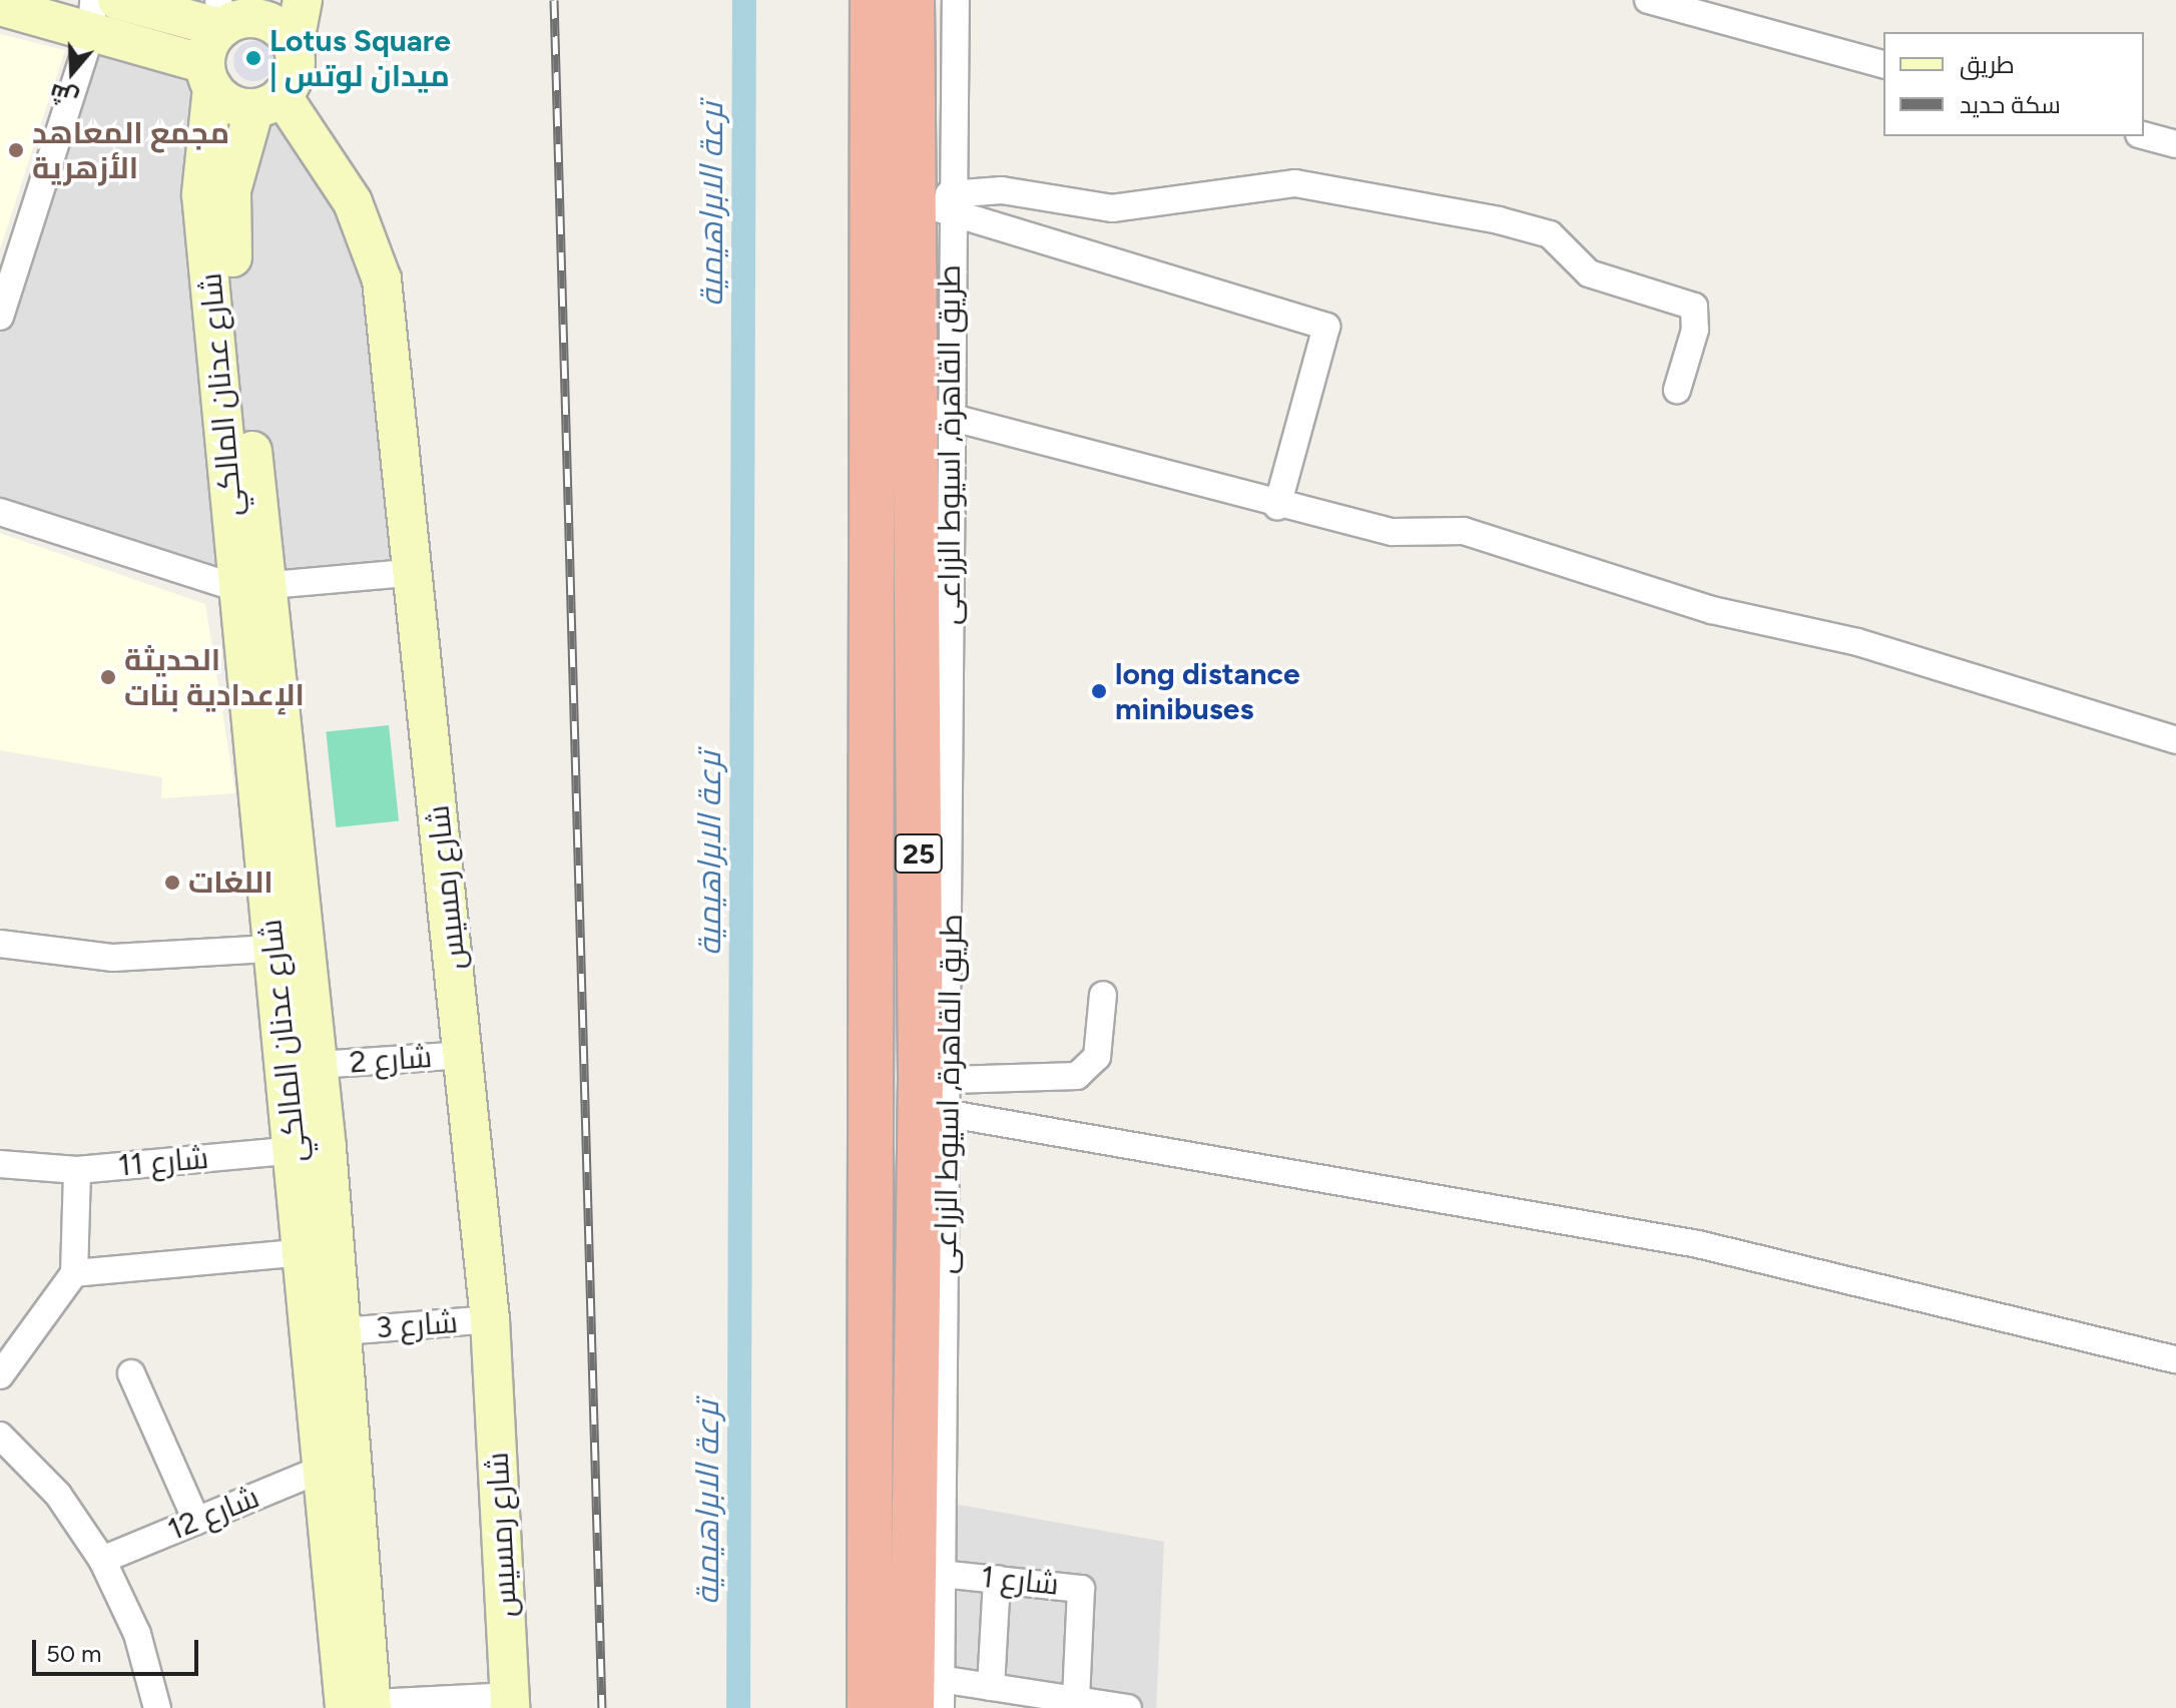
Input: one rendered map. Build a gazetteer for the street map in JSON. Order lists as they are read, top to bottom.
{
  "streets": {
    "highway": ["طريق القاهرة, اسيوط الزراعى", "25"],
    "main road": ["شارع عدنان المالكي", "شارع رمسيس"],
    "street": [
      "شارع 2",
      "شارع 11",
      "شارع 3",
      "شارع 12",
      "شارع 1"
    ]
  },
  "crossings": [
    ["شارع عدنان المالكي", "شارع رمسيس"],
    ["شارع عدنان المالكي", "شارع 2"],
    ["شارع عدنان المالكي", "شارع 11"],
    ["شارع عدنان المالكي", "شارع 3"],
    ["شارع عدنان المالكي", "شارع 12"],
    ["طريق القاهرة, اسيوط الزراعى", "شارع 1"],
    ["شارع رمسيس", "شارع 2"],
    ["شارع رمسيس", "شارع 3"]
  ],
  "water": ["ترعة الابراهيمية"],
  "places": [
    "Lotus Square | ميدان لوتس",
    "مجمع المعاهد الأزهرية",
    "الحديثة الإعدادية بنات",
    "long distance minibuses",
    "اللغات"
  ],
  "legend": ["طريق", "سكة حديد"],
  "scale_bar": "50 m",
  "north": "bottom"
}
